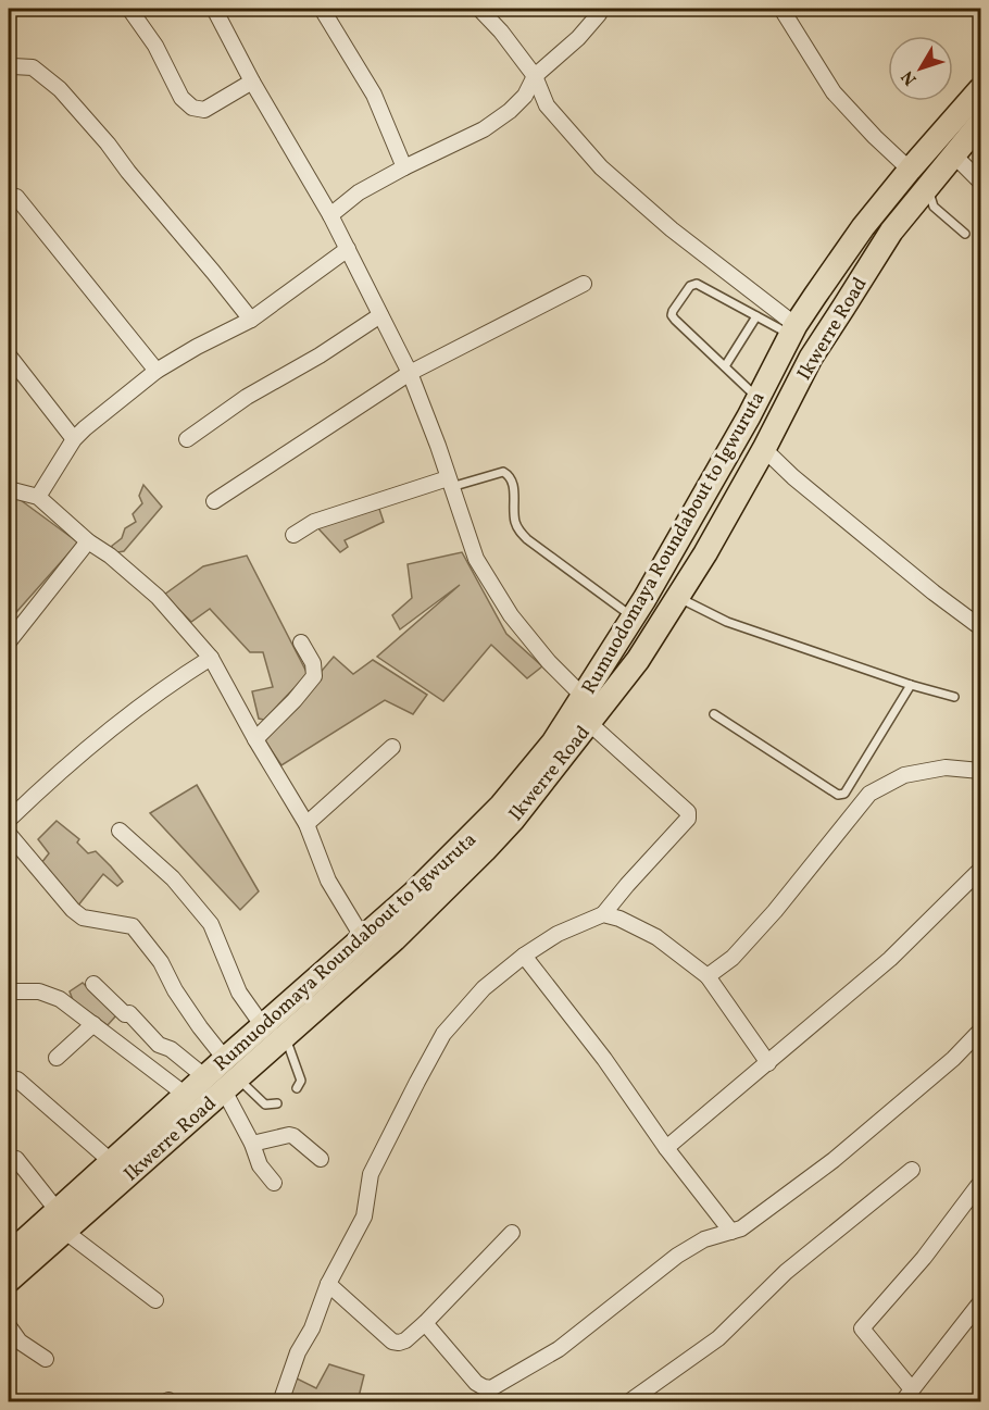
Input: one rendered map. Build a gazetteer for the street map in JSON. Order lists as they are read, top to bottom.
{
  "streets": {
    "main road": ["Ikwerre Road", "Rumuodomaya Roundabout to Igwuruta"]
  },
  "crossings": [
    ["Ikwerre Road", "Rumuodomaya Roundabout to Igwuruta"]
  ],
  "north": "bottom left"
}
